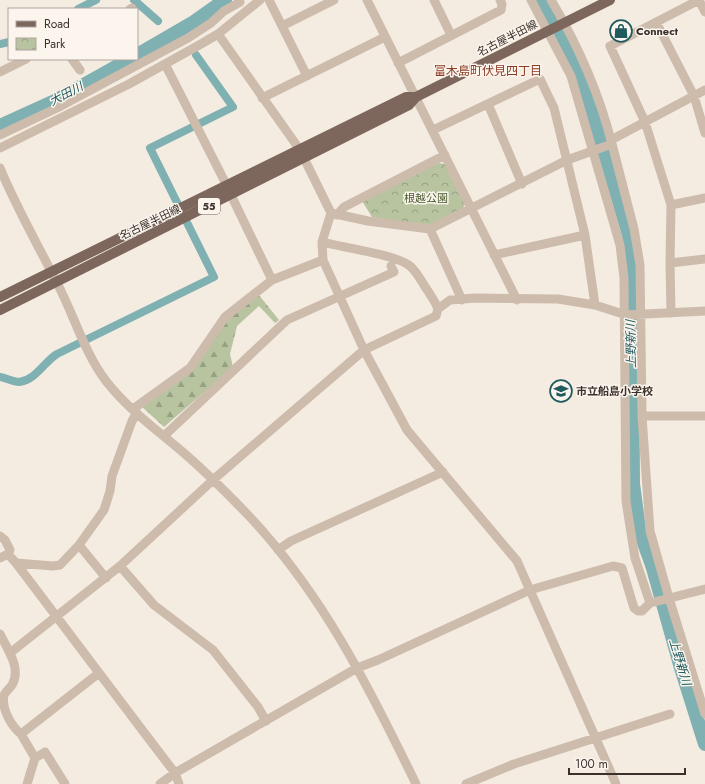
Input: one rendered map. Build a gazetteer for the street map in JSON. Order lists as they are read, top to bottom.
{
  "streets": {
    "main road": ["名古屋半田線", "55"]
  },
  "districts": ["富木島町伏見四丁目"],
  "water": ["大田川", "上野新川"],
  "parks": ["根越公園"],
  "places": {
    "shop": ["Connect"],
    "school or university": ["市立船島小学校"]
  },
  "legend": ["Road", "Park"],
  "scale_bar": "100 m"
}
